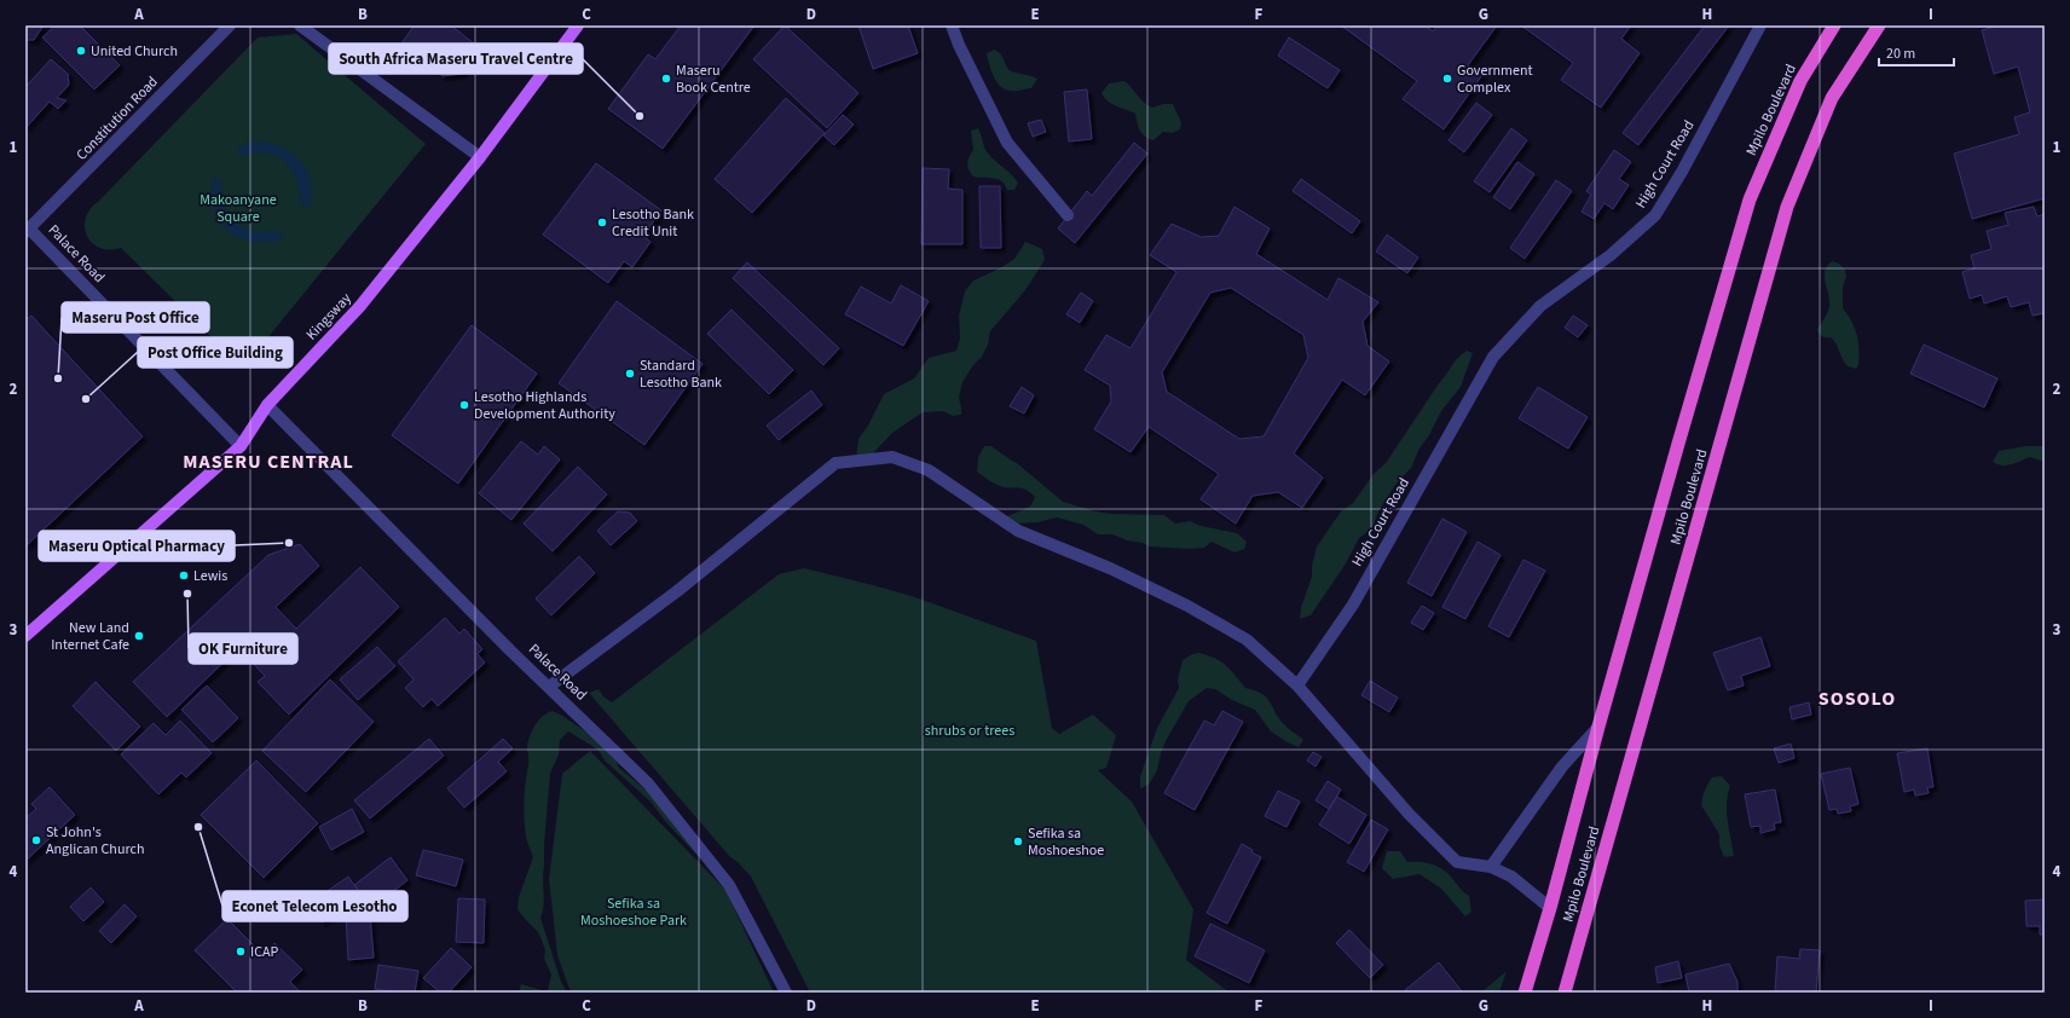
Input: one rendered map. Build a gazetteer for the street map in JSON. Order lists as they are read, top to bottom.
{
  "streets": {
    "highway": ["Mpilo Boulevard"],
    "main road": ["Kingsway"],
    "street": ["Constitution Road", "High Court Road", "Palace Road"]
  },
  "crossings": [
    ["Constitution Road", "Palace Road"],
    ["Palace Road", "Kingsway"]
  ],
  "districts": ["MASERU CENTRAL", "SOSOLO"],
  "parks": ["Makoanyane Square", "shrubs or trees", "Sefika sa Moshoeshoe Park"],
  "places": [
    "United Church",
    "Maseru Book Centre",
    "Government Complex",
    "South Africa Maseru Travel Centre",
    "Lesotho Bank Credit Unit",
    "Standard Lesotho Bank",
    "Maseru Post Office",
    "Post Office Building",
    "Lesotho Highlands Development Authority",
    "Maseru Optical Pharmacy",
    "Lewis",
    "OK Furniture",
    "New Land Internet Cafe",
    "Econet Telecom Lesotho",
    "St John's Anglican Church",
    "Sefika sa Moshoeshoe",
    "ICAP"
  ],
  "scale_bar": "20 m",
  "grid": {
    "columns": [
      "A",
      "B",
      "C",
      "D",
      "E",
      "F",
      "G",
      "H",
      "I"
    ],
    "rows": [
      "1",
      "2",
      "3",
      "4"
    ]
  }
}
